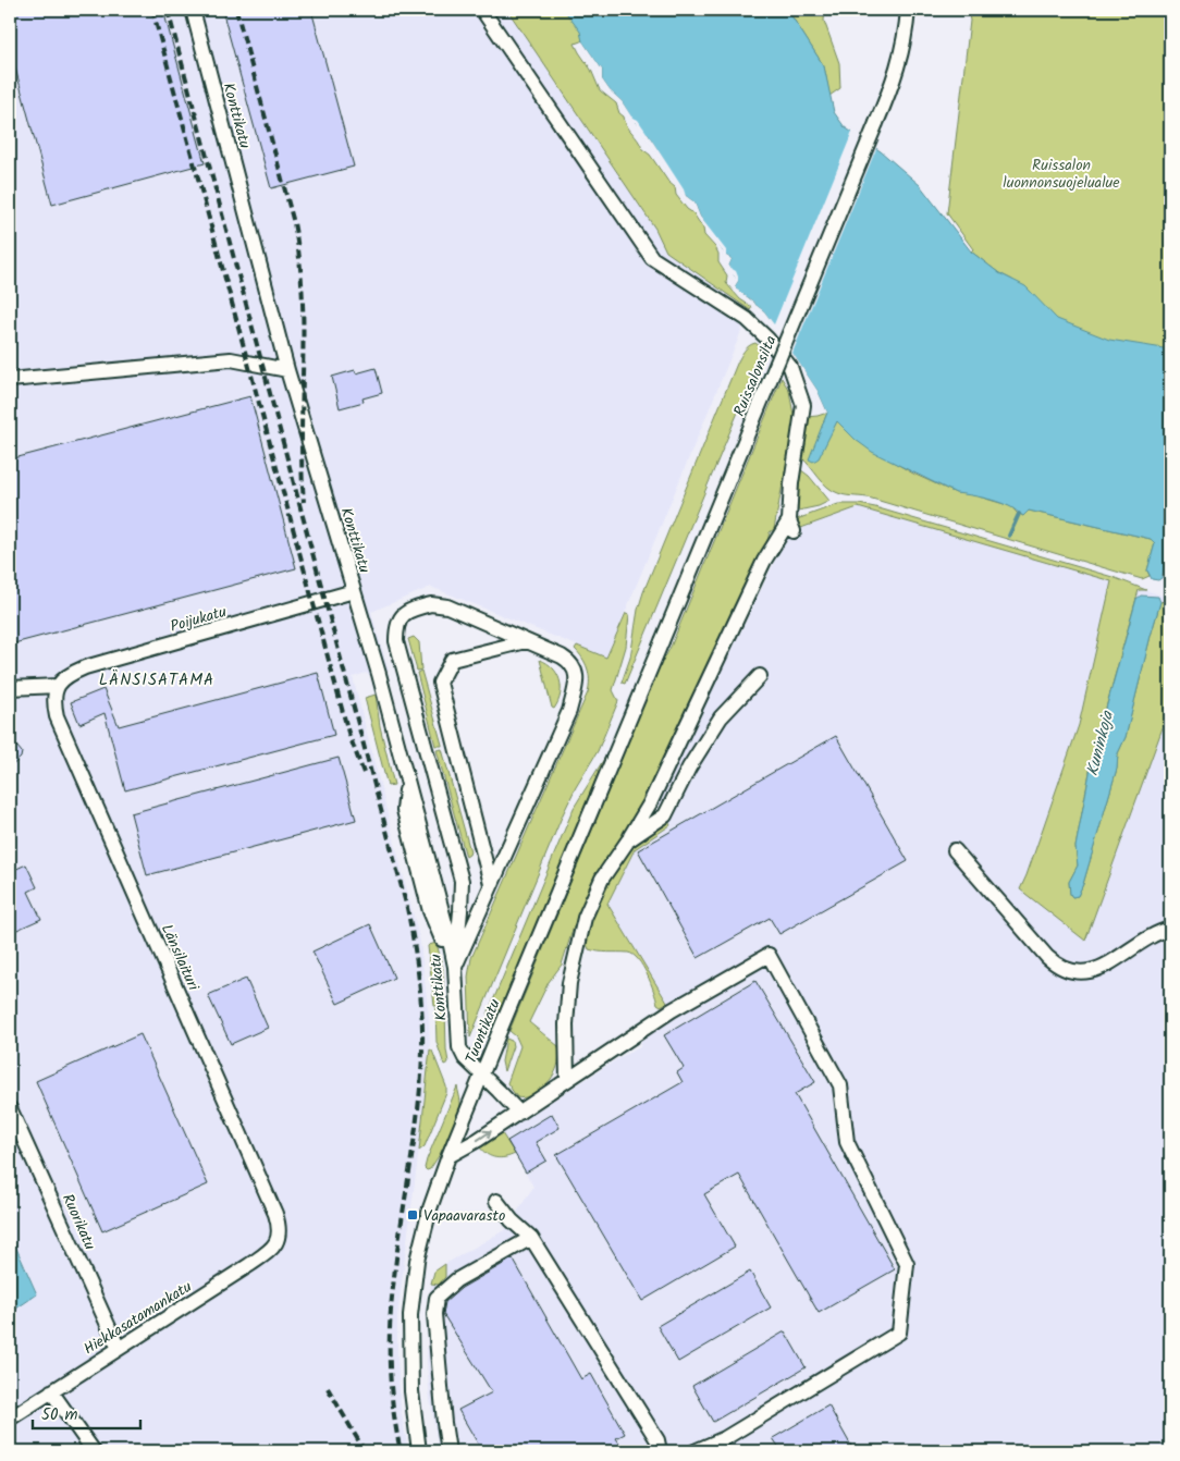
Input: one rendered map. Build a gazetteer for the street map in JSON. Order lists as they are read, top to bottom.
{
  "streets": {
    "street": [
      "Konttikatu",
      "Ruissalonsilta",
      "Poijukatu",
      "Länsilaituri",
      "Tuontikatu",
      "Ruorikatu",
      "Hiekkasatamankatu"
    ]
  },
  "crossings": [
    ["Konttikatu", "Poijukatu"],
    ["Konttikatu", "Tuontikatu"],
    ["Ruissalonsilta", "Tuontikatu"],
    ["Poijukatu", "Länsilaituri"],
    ["Länsilaituri", "Hiekkasatamankatu"],
    ["Ruorikatu", "Hiekkasatamankatu"]
  ],
  "districts": ["LÄNSISATAMA"],
  "water": ["Kuninkoja"],
  "parks": ["Ruissalon luonnonsuojelualue"],
  "places": {
    "transit": ["Vapaavarasto"]
  },
  "scale_bar": "50 m"
}
